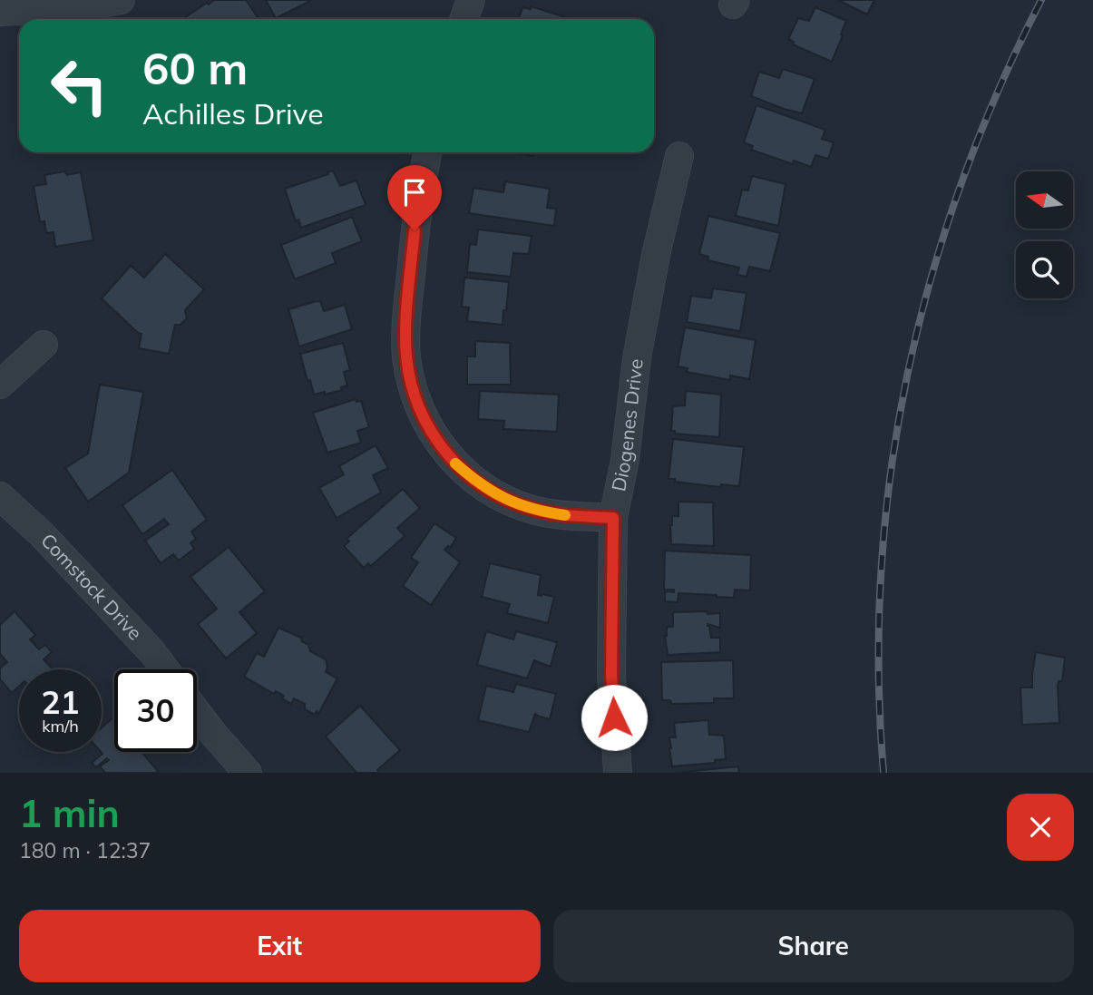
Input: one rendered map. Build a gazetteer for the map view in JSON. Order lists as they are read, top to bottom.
{
  "streets": {
    "street": ["Diogenes Drive", "Comstock Drive"]
  },
  "north": "left",
  "page": {
    "turn": ["60 m", "Achilles Drive"],
    "speed": "21 km/h",
    "limit": "30",
    "heading": ["1 min", "180 m · 12:37"],
    "buttons": ["Exit", "Share"]
  }
}
